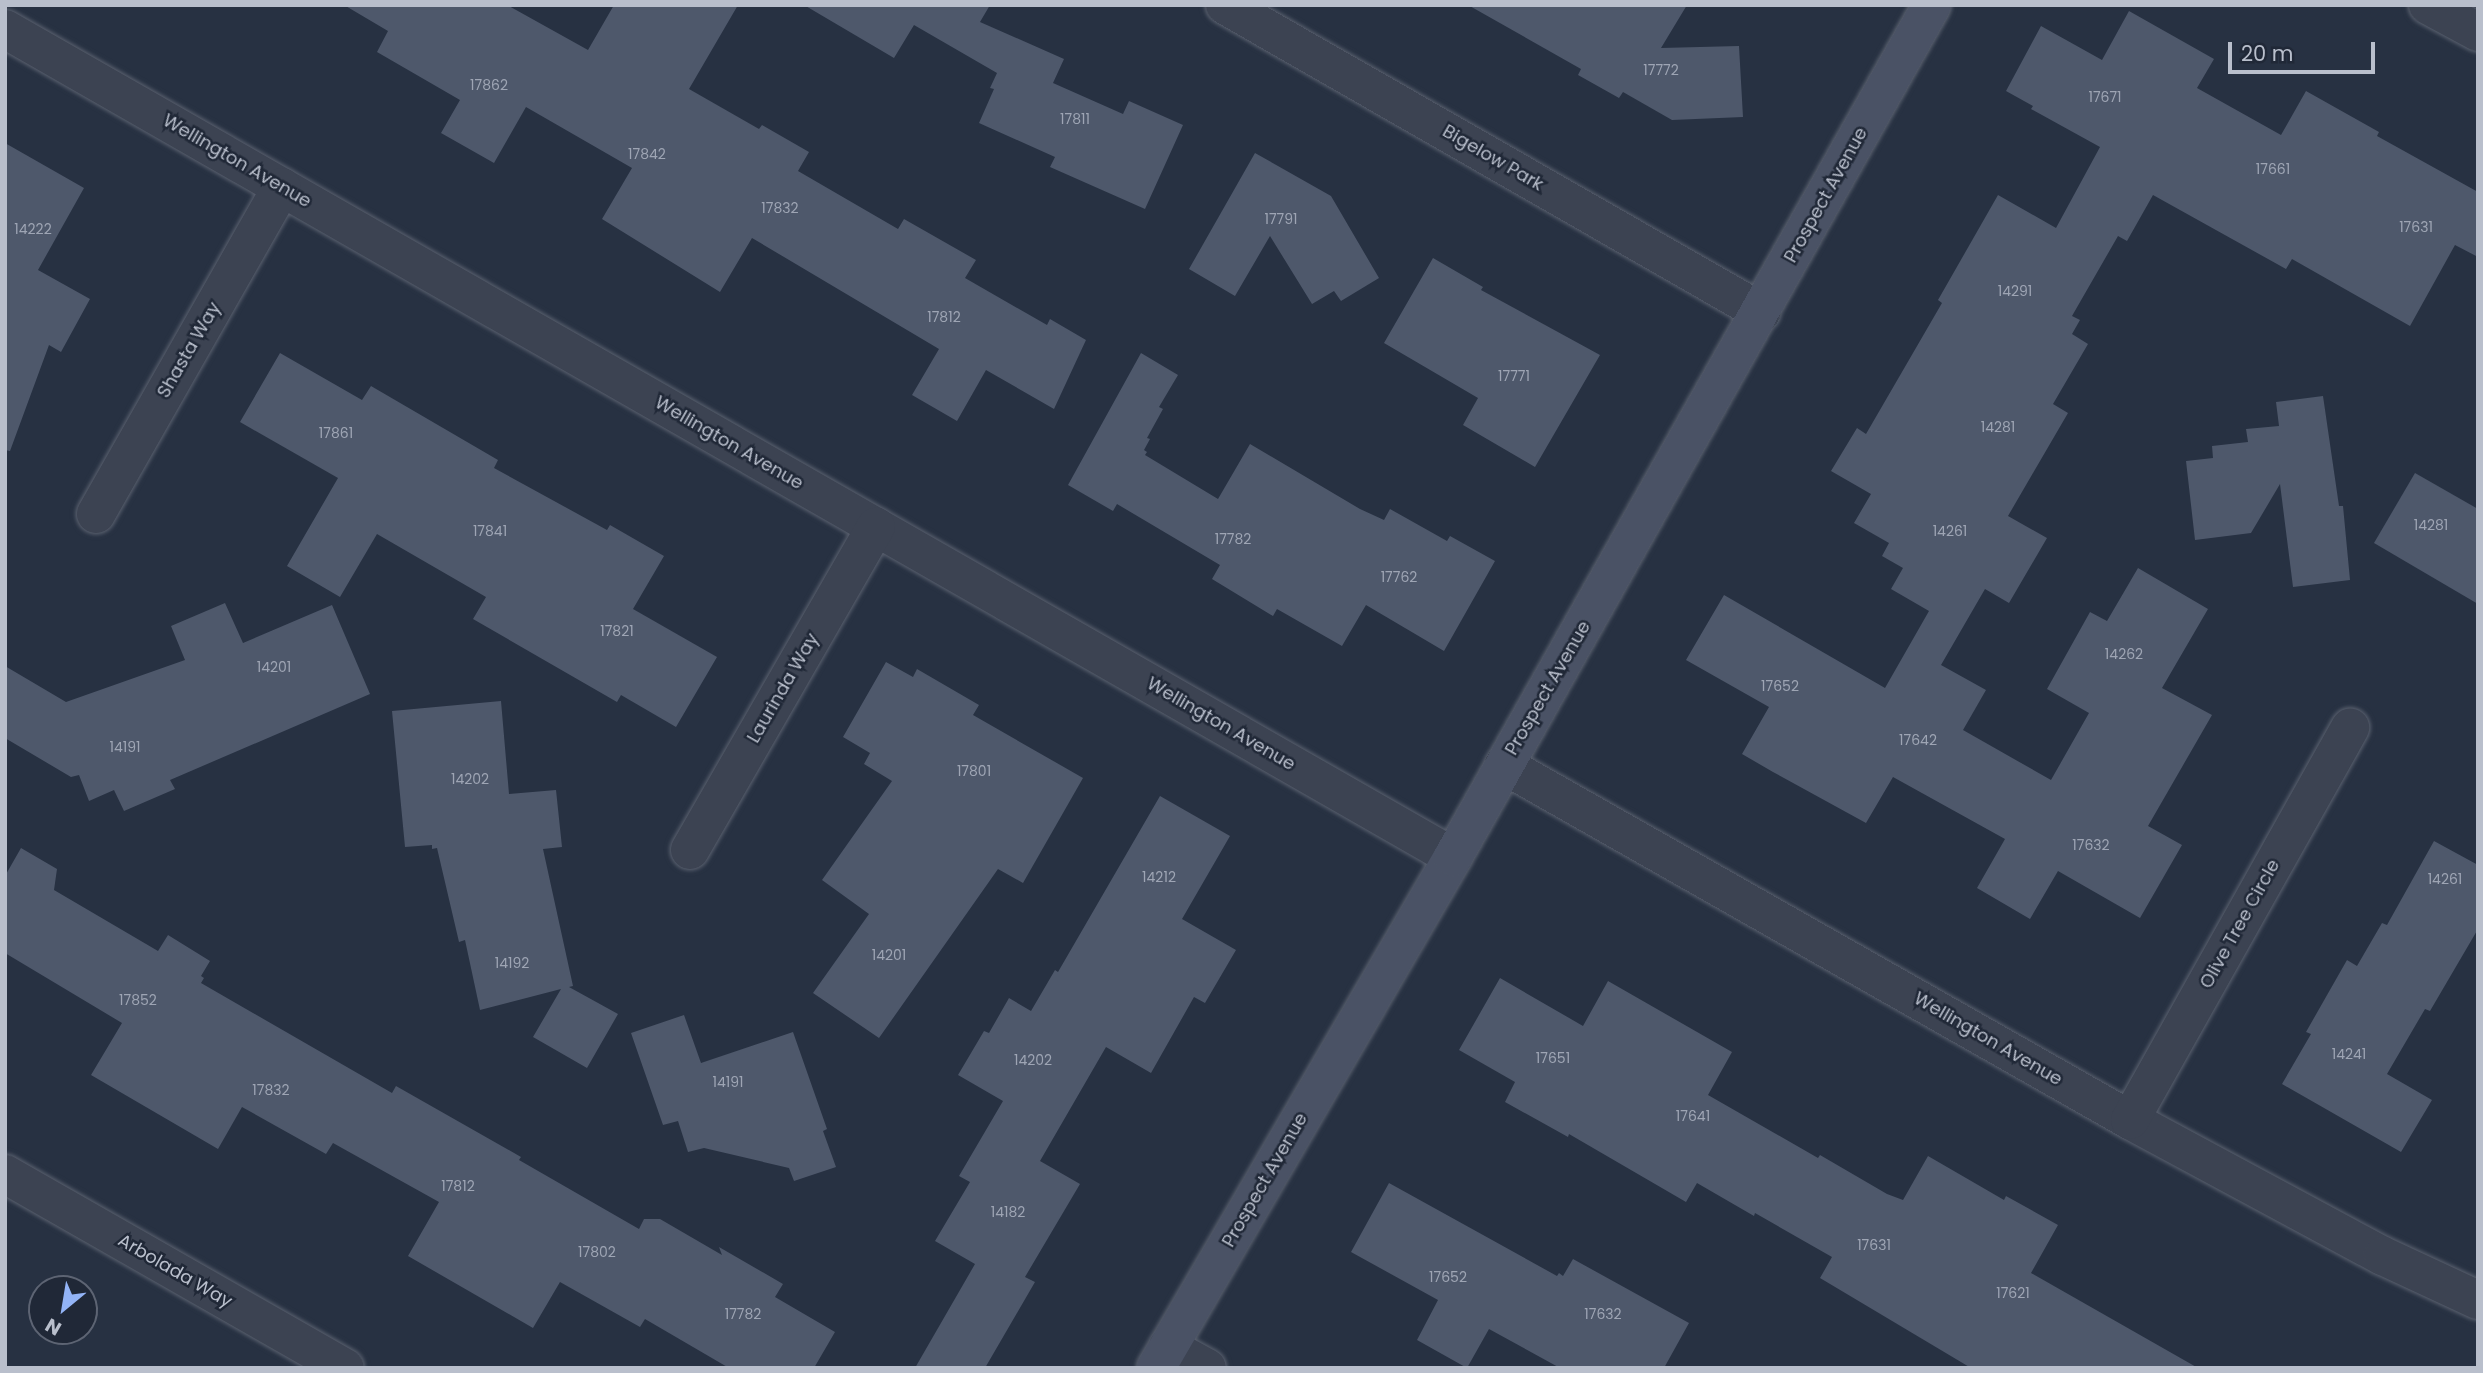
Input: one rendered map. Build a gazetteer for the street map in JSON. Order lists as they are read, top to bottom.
{
  "streets": {
    "main road": ["Prospect Avenue"],
    "street": [
      "Bigelow Park",
      "Wellington Avenue",
      "Shasta Way",
      "Laurinda Way",
      "Olive Tree Circle",
      "Arbolada Way"
    ]
  },
  "crossings": [
    ["Bigelow Park", "Prospect Avenue"],
    ["Wellington Avenue", "Prospect Avenue"],
    ["Wellington Avenue", "Shasta Way"],
    ["Wellington Avenue", "Laurinda Way"],
    ["Wellington Avenue", "Olive Tree Circle"]
  ],
  "house_numbers": [
    "17772",
    "17862",
    "17671",
    "17811",
    "17842",
    "17661",
    "17832",
    "17791",
    "17631",
    "14222",
    "14291",
    "17812",
    "17771",
    "14281",
    "17861",
    "14281",
    "17841",
    "14261",
    "17782",
    "17762",
    "17821",
    "14262",
    "14201",
    "17652",
    "17642",
    "14191",
    "17801",
    "14202",
    "17632",
    "14212",
    "14261",
    "14201",
    "14192",
    "17852",
    "14241",
    "17651",
    "14202",
    "14191",
    "17832",
    "17641",
    "17812",
    "14182",
    "17631",
    "17802",
    "17652",
    "17621",
    "17782",
    "17632"
  ],
  "scale_bar": "20 m",
  "north": "bottom left"
}
